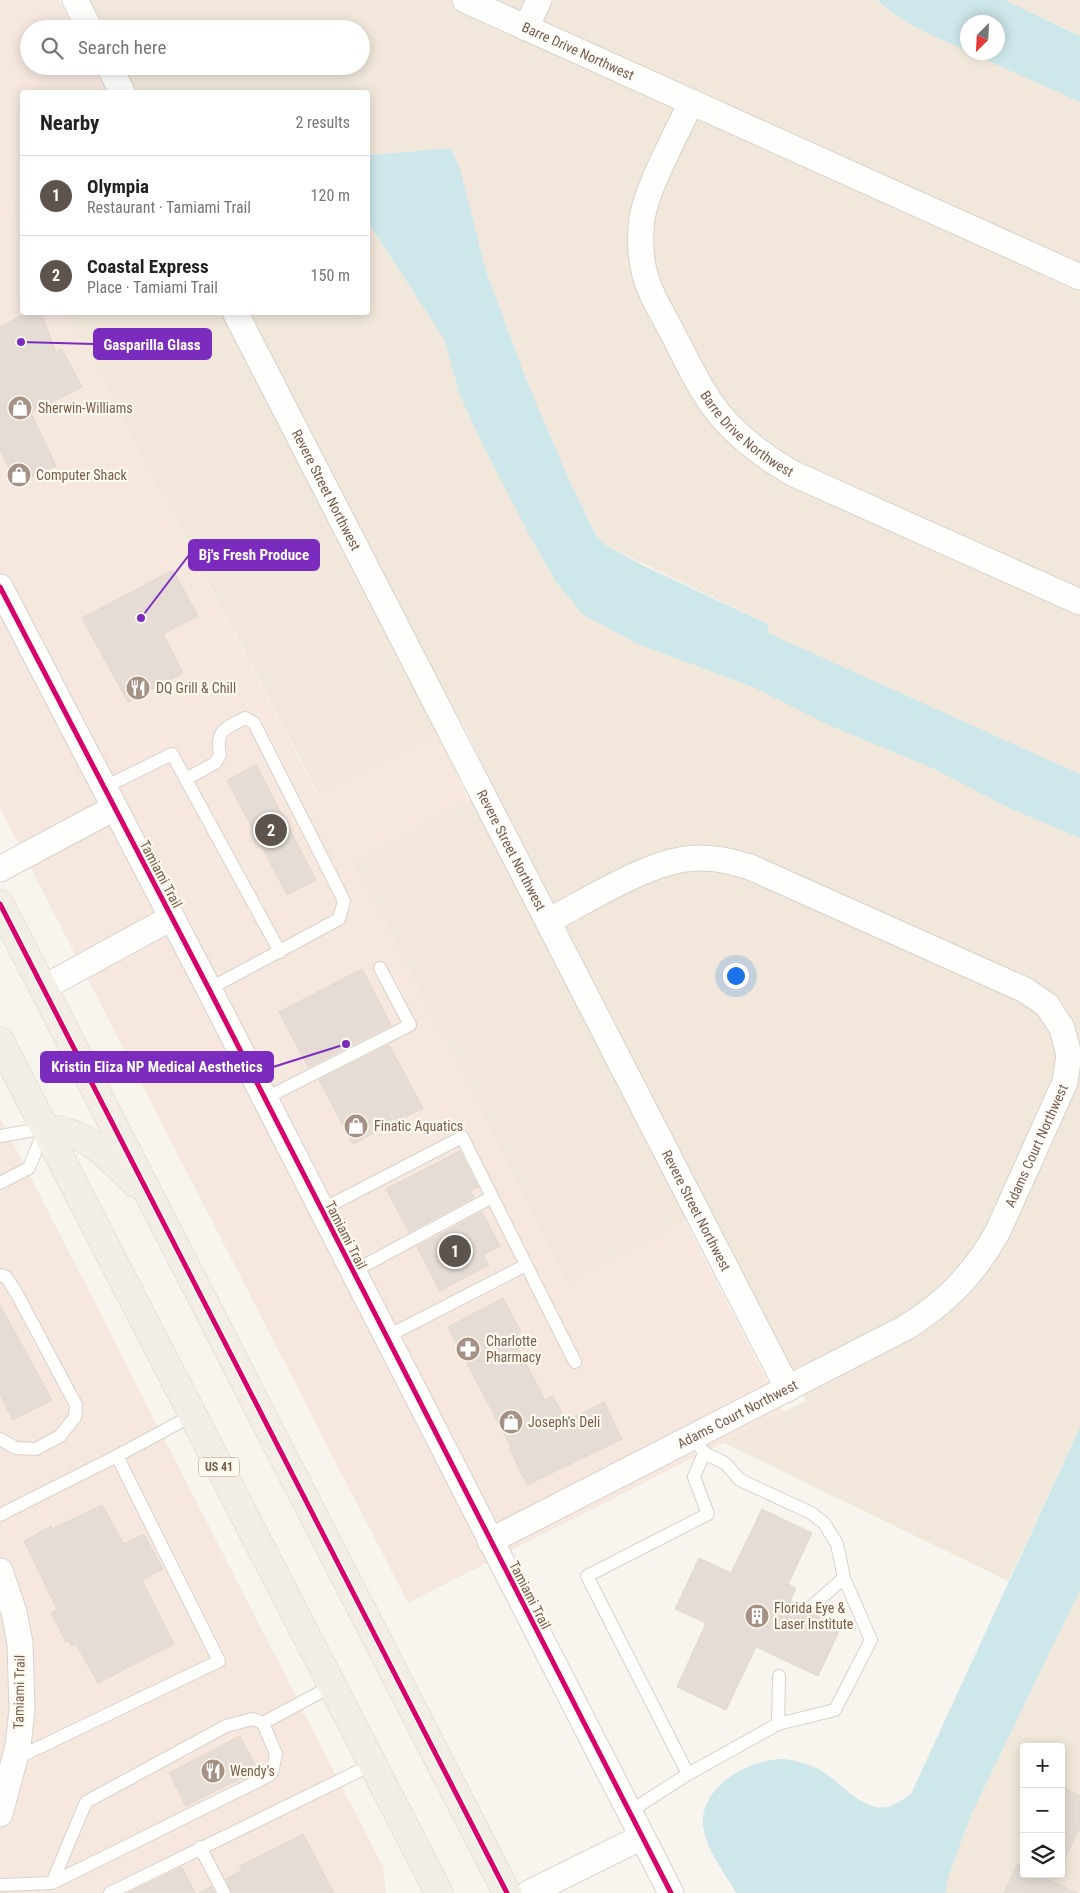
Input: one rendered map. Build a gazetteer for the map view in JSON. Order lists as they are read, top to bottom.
{
  "streets": {
    "main road": ["US 41"],
    "street": [
      "Barre Drive Northwest",
      "Revere Street Northwest",
      "Tamiami Trail",
      "Adams Court Northwest"
    ]
  },
  "crossings": [
    ["Revere Street Northwest", "Adams Court Northwest"],
    ["Tamiami Trail", "Adams Court Northwest"]
  ],
  "places": {
    "other": ["Gasparilla Glass", "Bj's Fresh Produce", "Kristin Eliza NP Medical Aesthetics"],
    "shop": [
      "Sherwin-Williams",
      "Computer Shack",
      "Finatic Aquatics",
      "Joseph's Deli"
    ],
    "restaurant": ["DQ Grill & Chill", "Wendy's"],
    "pharmacy": ["Charlotte Pharmacy"],
    "building": ["Florida Eye & Laser Institute"]
  },
  "north": "bottom left",
  "page": {
    "search": "Search here",
    "heading": ["Nearby", "2 results"],
    "list": [
      {
        "mark": "1",
        "name": "Olympia",
        "note": "Restaurant · Tamiami Trail",
        "value": "120 m"
      },
      {
        "mark": "2",
        "name": "Coastal Express",
        "note": "Place · Tamiami Trail",
        "value": "150 m"
      }
    ],
    "pins": ["2", "1"],
    "map_buttons": ["+", "−"]
  }
}
